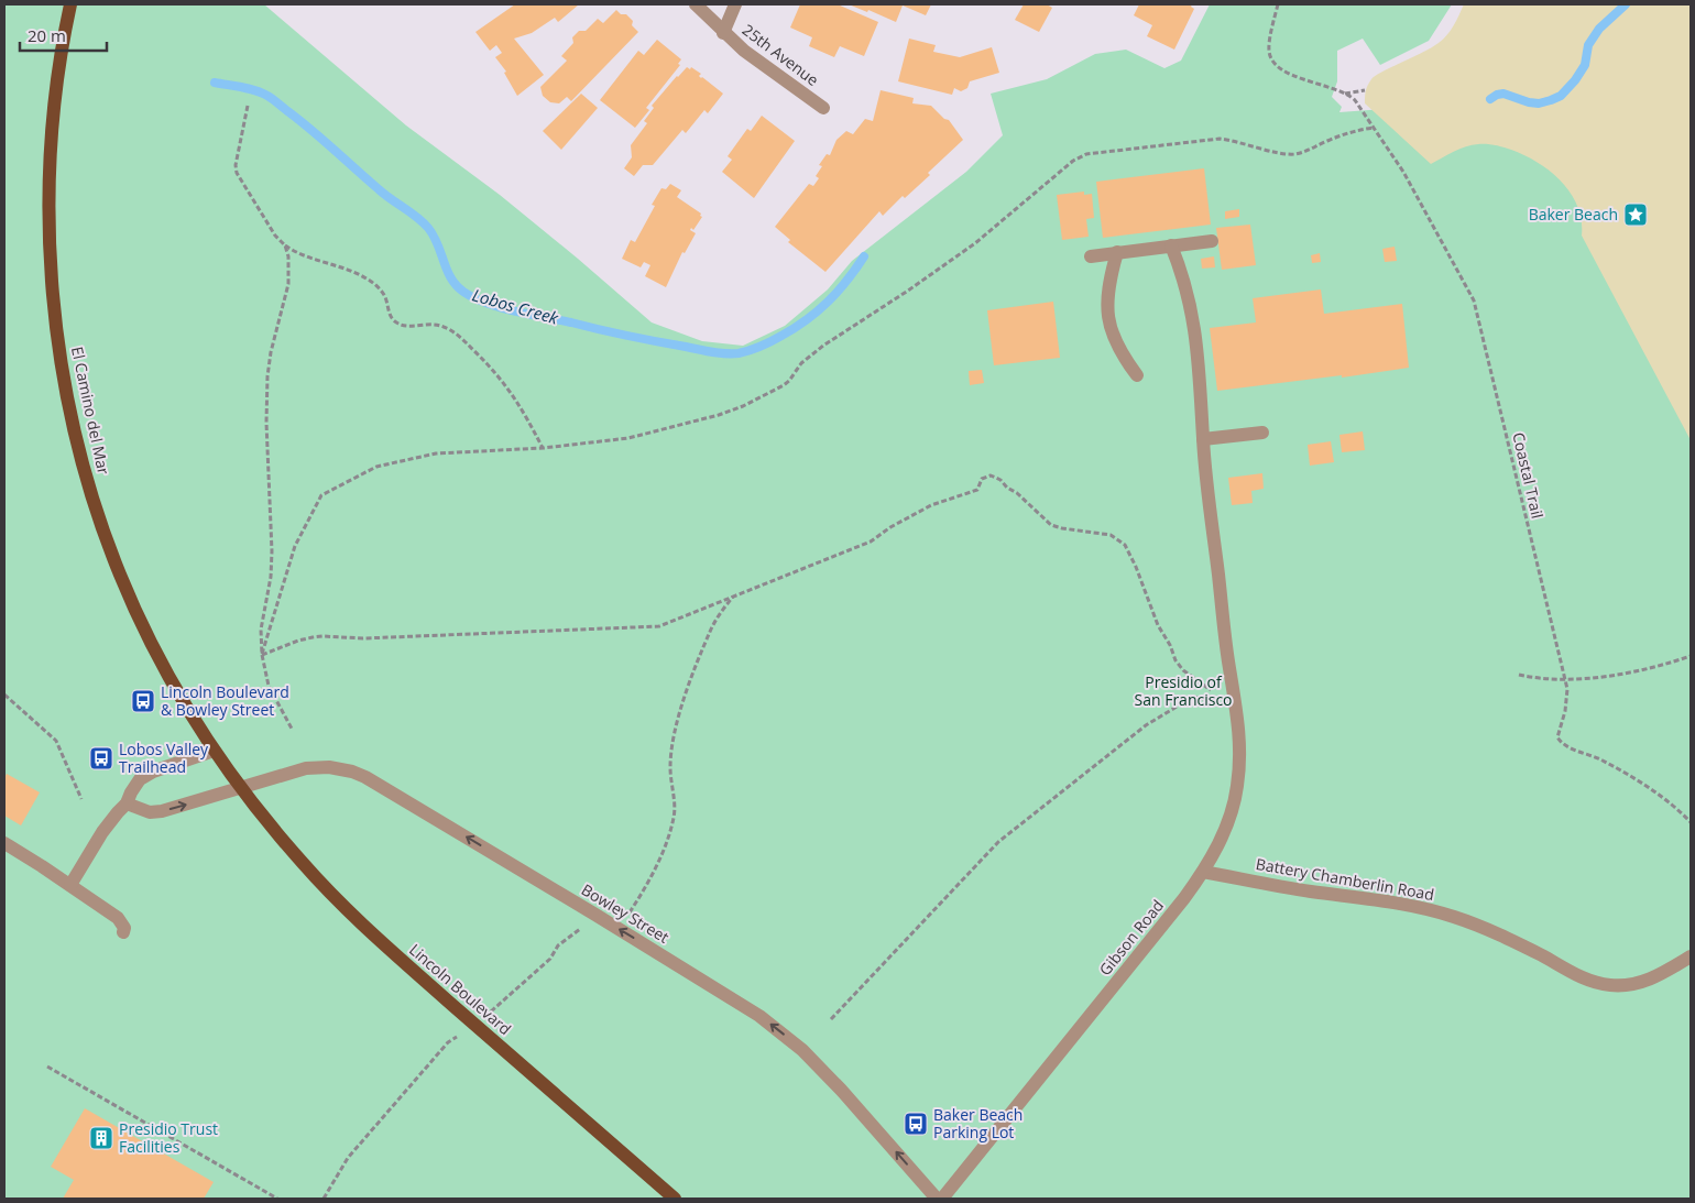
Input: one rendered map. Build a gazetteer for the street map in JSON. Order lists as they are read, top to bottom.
{
  "streets": {
    "main road": ["El Camino del Mar", "Lincoln Boulevard"],
    "street": [
      "25th Avenue",
      "Battery Chamberlin Road",
      "Bowley Street",
      "Gibson Road"
    ],
    "path": ["Coastal Trail"]
  },
  "crossings": [
    ["El Camino del Mar", "Bowley Street"],
    ["El Camino del Mar", "Lincoln Boulevard"],
    ["Battery Chamberlin Road", "Gibson Road"],
    ["Bowley Street", "Lincoln Boulevard"]
  ],
  "water": ["Lobos Creek"],
  "parks": ["Presidio of San Francisco"],
  "places": {
    "place": ["Baker Beach"],
    "bus stop": ["Lincoln Boulevard & Bowley Street", "Lobos Valley Trailhead", "Baker Beach Parking Lot"],
    "building": ["Presidio Trust Facilities"]
  },
  "scale_bar": "20 m"
}
